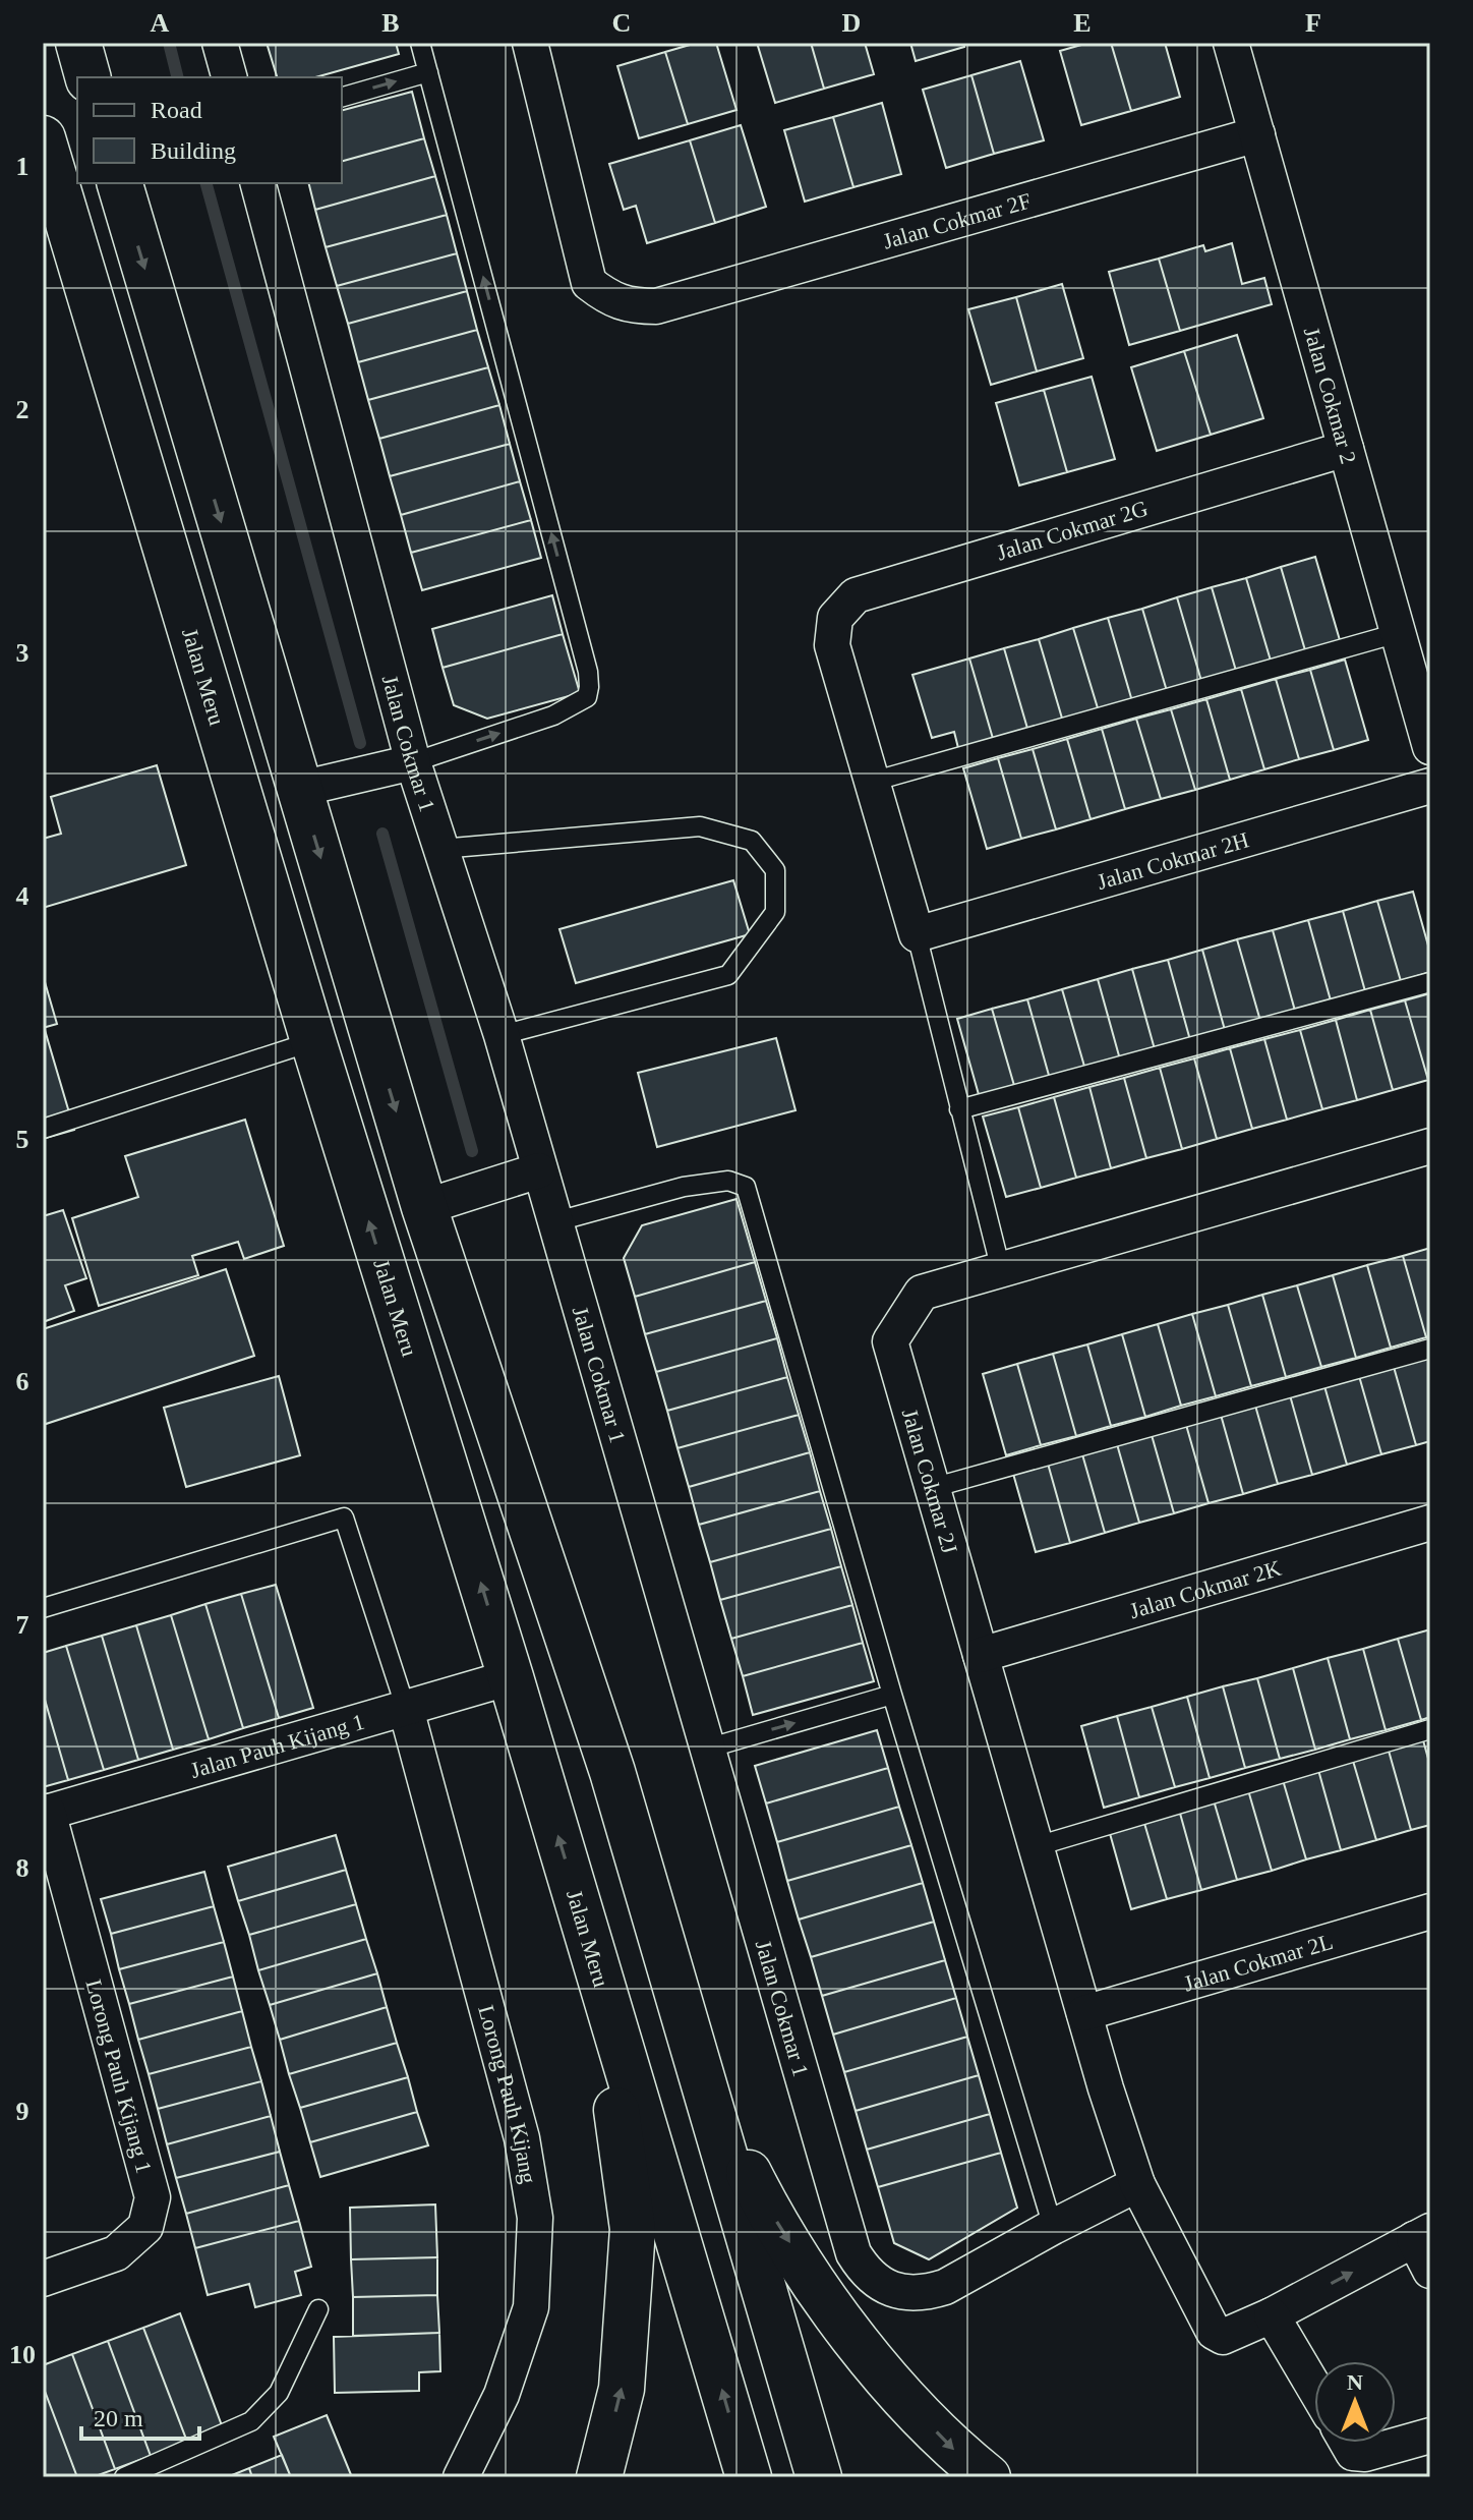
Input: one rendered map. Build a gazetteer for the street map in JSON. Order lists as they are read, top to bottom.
{
  "streets": {
    "highway": ["Jalan Meru"],
    "street": [
      "Jalan Cokmar 2F",
      "Jalan Cokmar 2",
      "Jalan Cokmar 2G",
      "Jalan Cokmar 1",
      "Jalan Cokmar 2H",
      "Jalan Cokmar 2J",
      "Jalan Cokmar 2K",
      "Jalan Pauh Kijang 1",
      "Jalan Cokmar 2L",
      "Lorong Pauh Kijang 1",
      "Lorong Pauh Kijang"
    ]
  },
  "crossings": [
    ["Jalan Cokmar 2F", "Jalan Cokmar 2"],
    ["Jalan Cokmar 2", "Jalan Cokmar 2G"],
    ["Jalan Meru", "Jalan Pauh Kijang 1"],
    ["Jalan Cokmar 1", "Jalan Cokmar 2J"],
    ["Jalan Cokmar 2J", "Jalan Cokmar 2K"],
    ["Jalan Cokmar 2J", "Jalan Cokmar 2L"],
    ["Jalan Pauh Kijang 1", "Lorong Pauh Kijang 1"],
    ["Jalan Pauh Kijang 1", "Lorong Pauh Kijang"]
  ],
  "legend": ["Road", "Building"],
  "scale_bar": "20 m",
  "north": "top",
  "grid": {
    "columns": [
      "A",
      "B",
      "C",
      "D",
      "E",
      "F"
    ],
    "rows": [
      "1",
      "2",
      "3",
      "4",
      "5",
      "6",
      "7",
      "8",
      "9",
      "10"
    ]
  }
}
